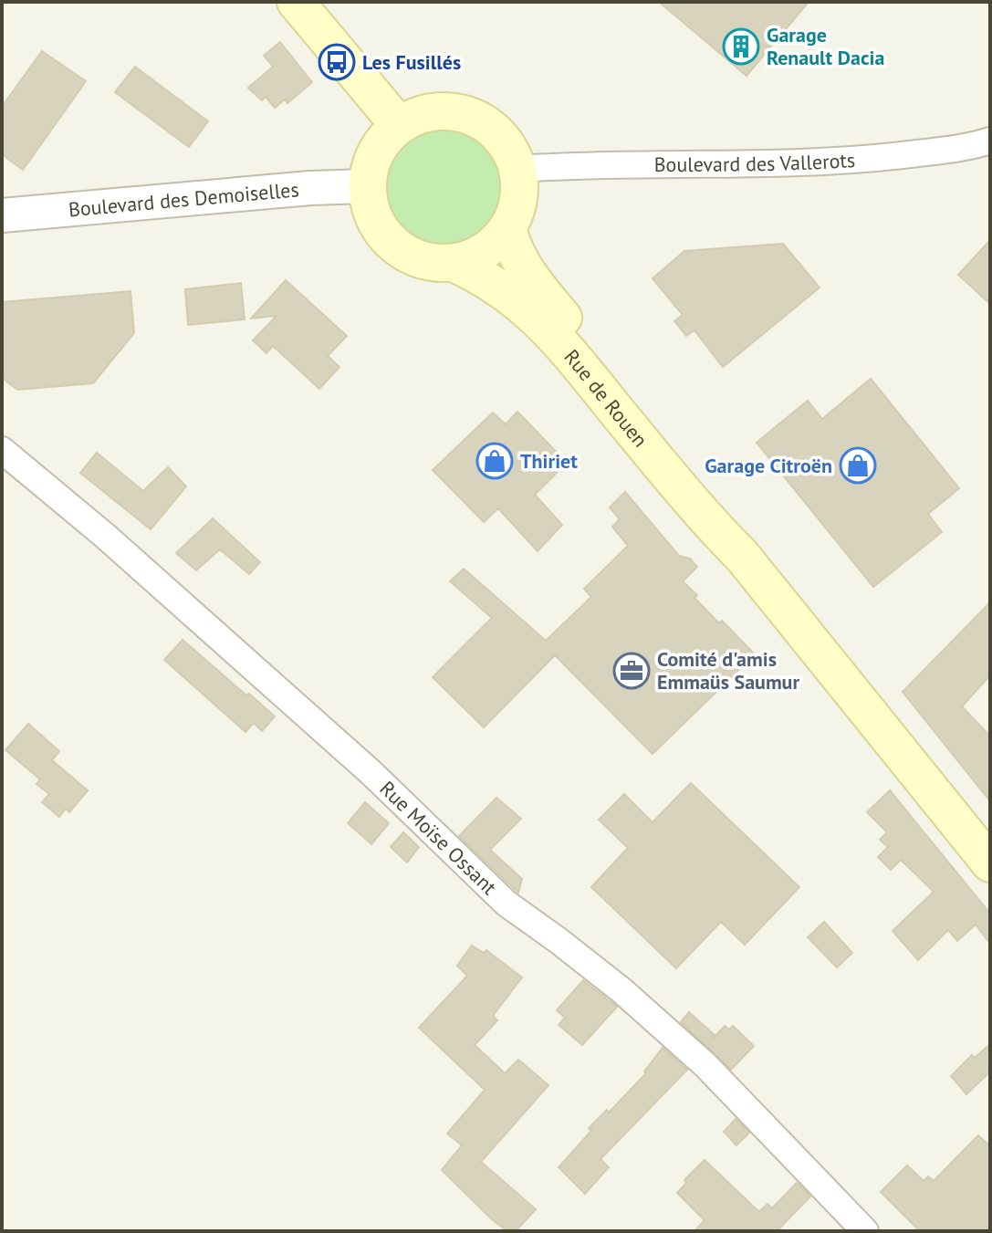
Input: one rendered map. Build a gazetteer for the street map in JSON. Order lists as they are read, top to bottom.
{
  "streets": {
    "main road": ["Rue de Rouen"],
    "street": ["Boulevard des Vallerots", "Boulevard des Demoiselles", "Rue Moïse Ossant"]
  },
  "crossings": [
    ["Boulevard des Vallerots", "Boulevard des Demoiselles"],
    ["Boulevard des Vallerots", "Rue de Rouen"],
    ["Boulevard des Demoiselles", "Rue de Rouen"]
  ],
  "places": {
    "building": ["Garage Renault Dacia"],
    "bus stop": ["Les Fusillés"],
    "shop": ["Thiriet", "Garage Citroën"],
    "office": ["Comité d'amis Emmaüs Saumur"]
  }
}
